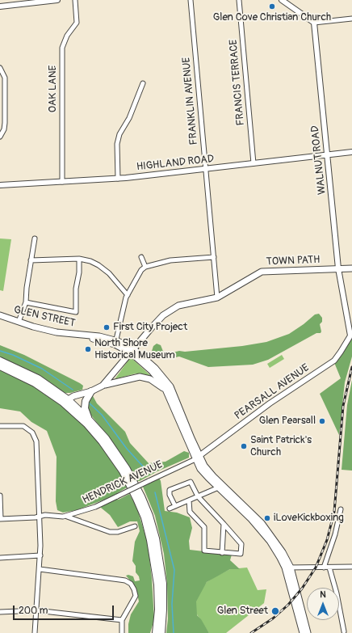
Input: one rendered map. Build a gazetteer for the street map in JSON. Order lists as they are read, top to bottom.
{
  "streets": {
    "main road": ["TOWN PATH", "GLEN STREET"],
    "street": [
      "FRANCIS TERRACE",
      "OAK LANE",
      "FRANKLIN AVENUE",
      "WALNUT ROAD",
      "HIGHLAND ROAD",
      "PEARSALL AVENUE",
      "HENDRICK AVENUE"
    ]
  },
  "crossings": [
    ["FRANCIS TERRACE", "HIGHLAND ROAD"],
    ["OAK LANE", "HIGHLAND ROAD"],
    ["FRANKLIN AVENUE", "HIGHLAND ROAD"],
    ["FRANKLIN AVENUE", "TOWN PATH"],
    ["WALNUT ROAD", "HIGHLAND ROAD"],
    ["WALNUT ROAD", "TOWN PATH"],
    ["WALNUT ROAD", "PEARSALL AVENUE"],
    ["TOWN PATH", "GLEN STREET"],
    ["GLEN STREET", "PEARSALL AVENUE"],
    ["GLEN STREET", "HENDRICK AVENUE"],
    ["PEARSALL AVENUE", "HENDRICK AVENUE"]
  ],
  "places": [
    "Glen Cove Christian Church",
    "First City Project",
    "North Shore Historical Museum",
    "Glen Pearsall",
    "Saint Patrick's Church",
    "iLoveKickboxing",
    "Glen Street"
  ],
  "scale_bar": "200 m",
  "north": "top"
}
